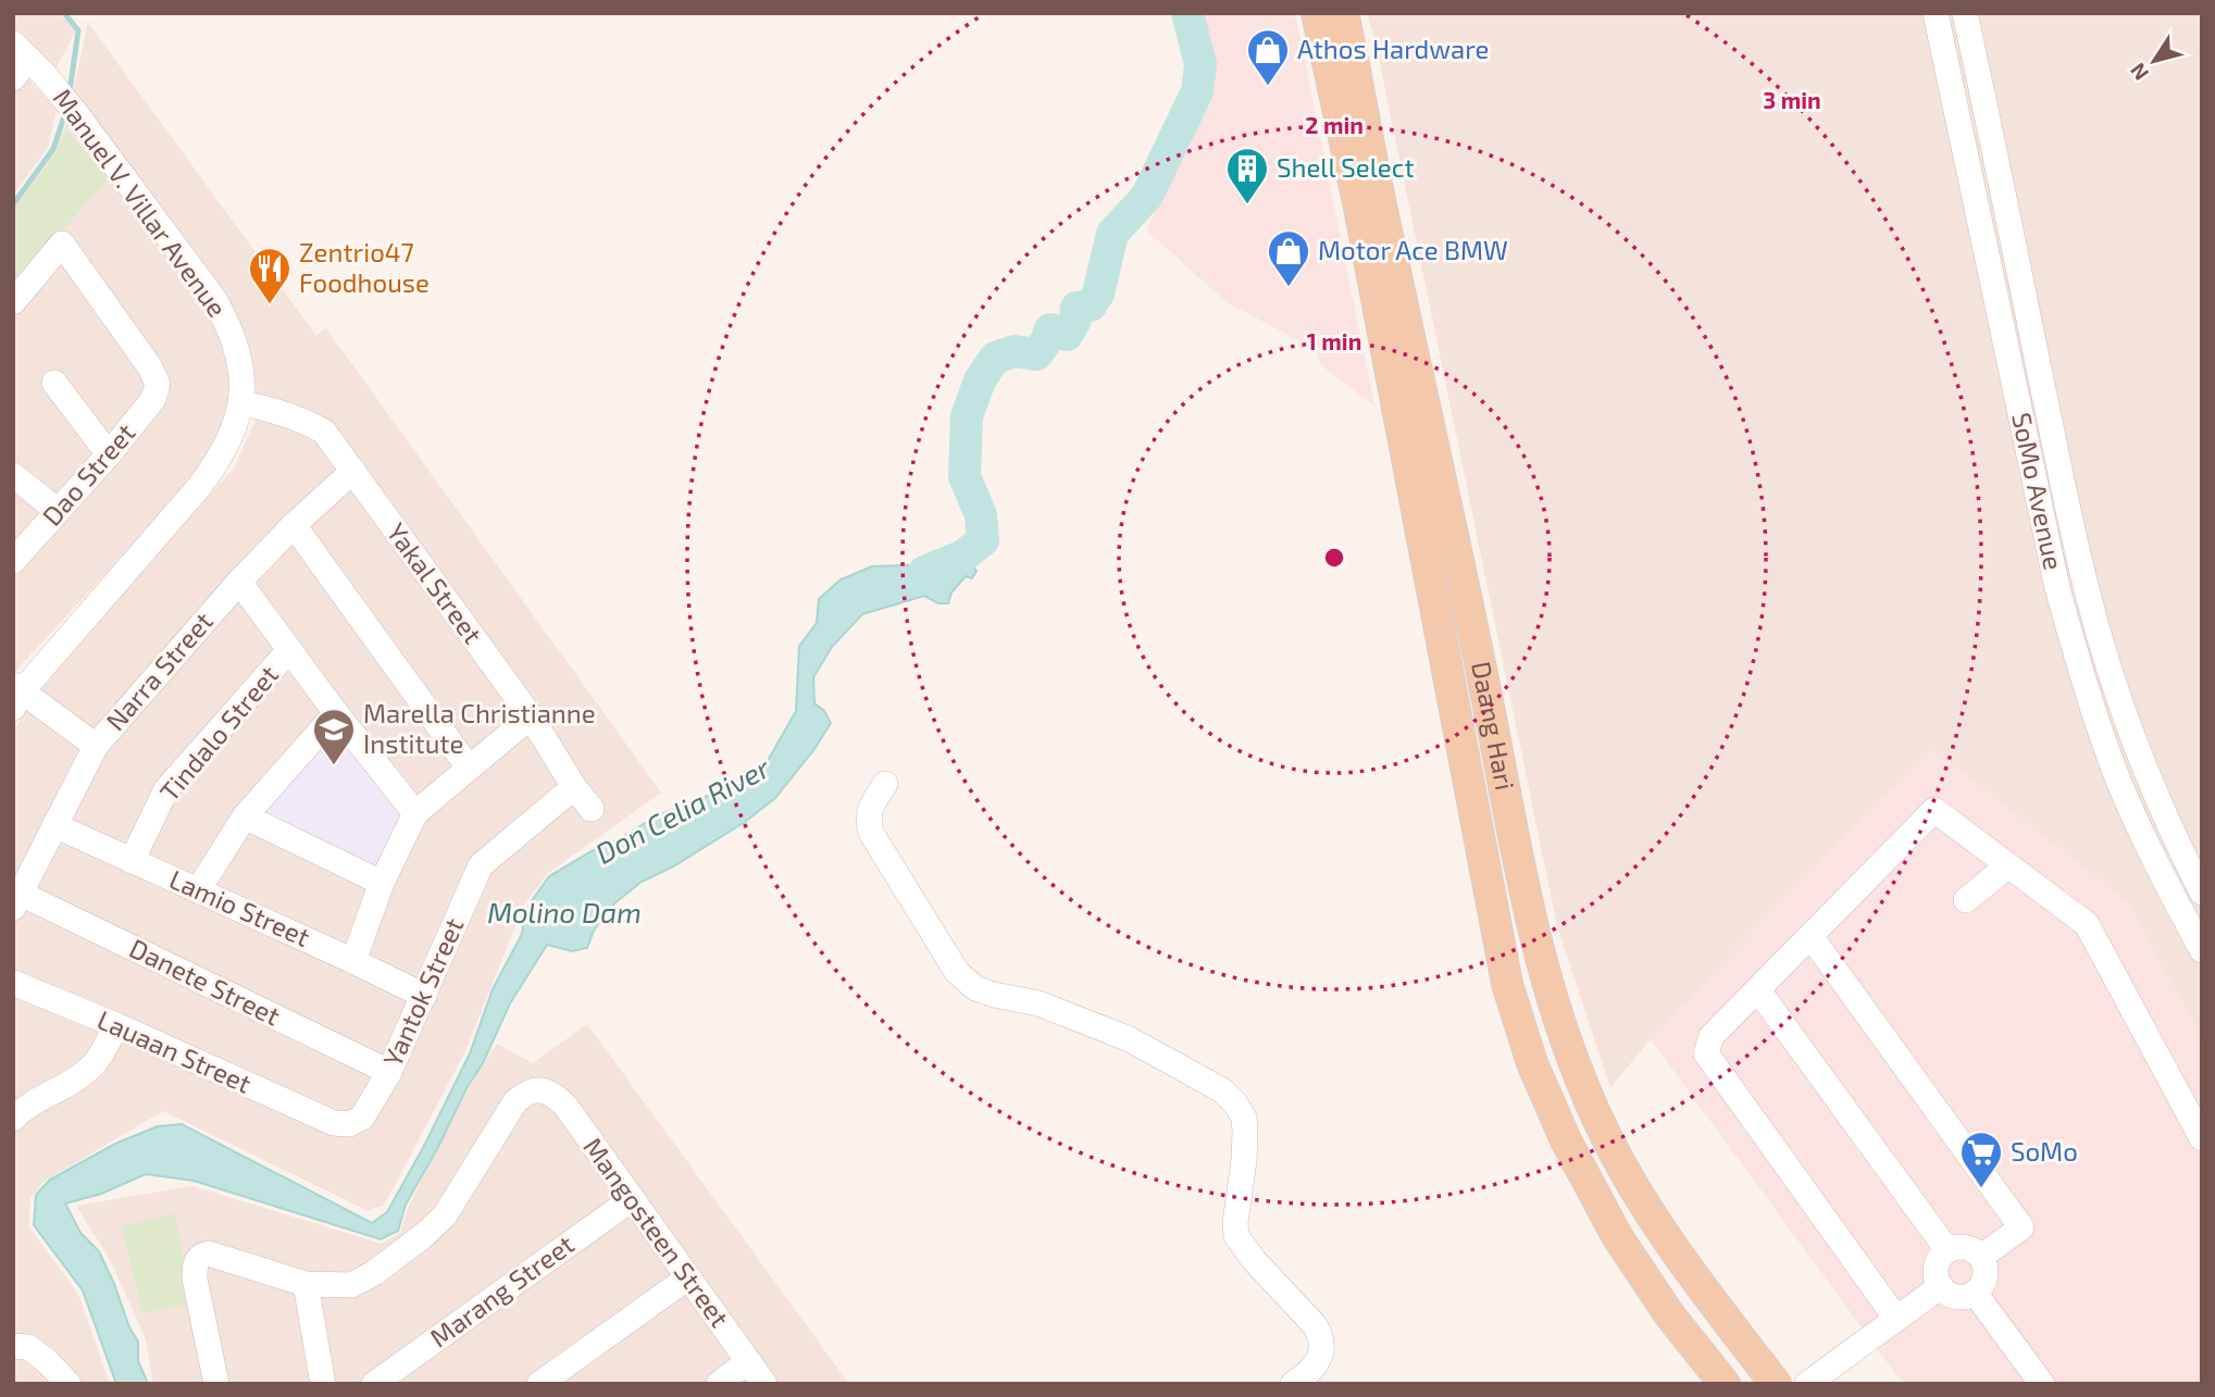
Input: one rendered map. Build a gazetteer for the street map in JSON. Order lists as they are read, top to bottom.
{
  "streets": {
    "main road": ["Daang Hari"],
    "street": [
      "Manuel V. Villar Avenue",
      "Dao Street",
      "SoMo Avenue",
      "Yakal Street",
      "Narra Street",
      "Tindalo Street",
      "Lamio Street",
      "Danete Street",
      "Yantok Street",
      "Lauaan Street",
      "Mangosteen Street",
      "Marang Street"
    ]
  },
  "crossings": [
    ["Manuel V. Villar Avenue", "Yakal Street"],
    ["Yakal Street", "Narra Street"],
    ["Yakal Street", "Yantok Street"],
    ["Narra Street", "Lamio Street"],
    ["Narra Street", "Danete Street"],
    ["Tindalo Street", "Lamio Street"],
    ["Lamio Street", "Yantok Street"],
    ["Danete Street", "Yantok Street"],
    ["Yantok Street", "Lauaan Street"],
    ["Mangosteen Street", "Marang Street"]
  ],
  "water": ["Don Celia River", "Molino Dam"],
  "places": {
    "shop": ["Athos Hardware", "Motor Ace BMW"],
    "building": ["Shell Select"],
    "restaurant": ["Zentrio47 Foodhouse"],
    "school or university": ["Marella Christianne Institute"],
    "supermarket": ["SoMo"]
  },
  "north": "bottom left",
  "rings": ["3 min", "2 min", "1 min"]
}
